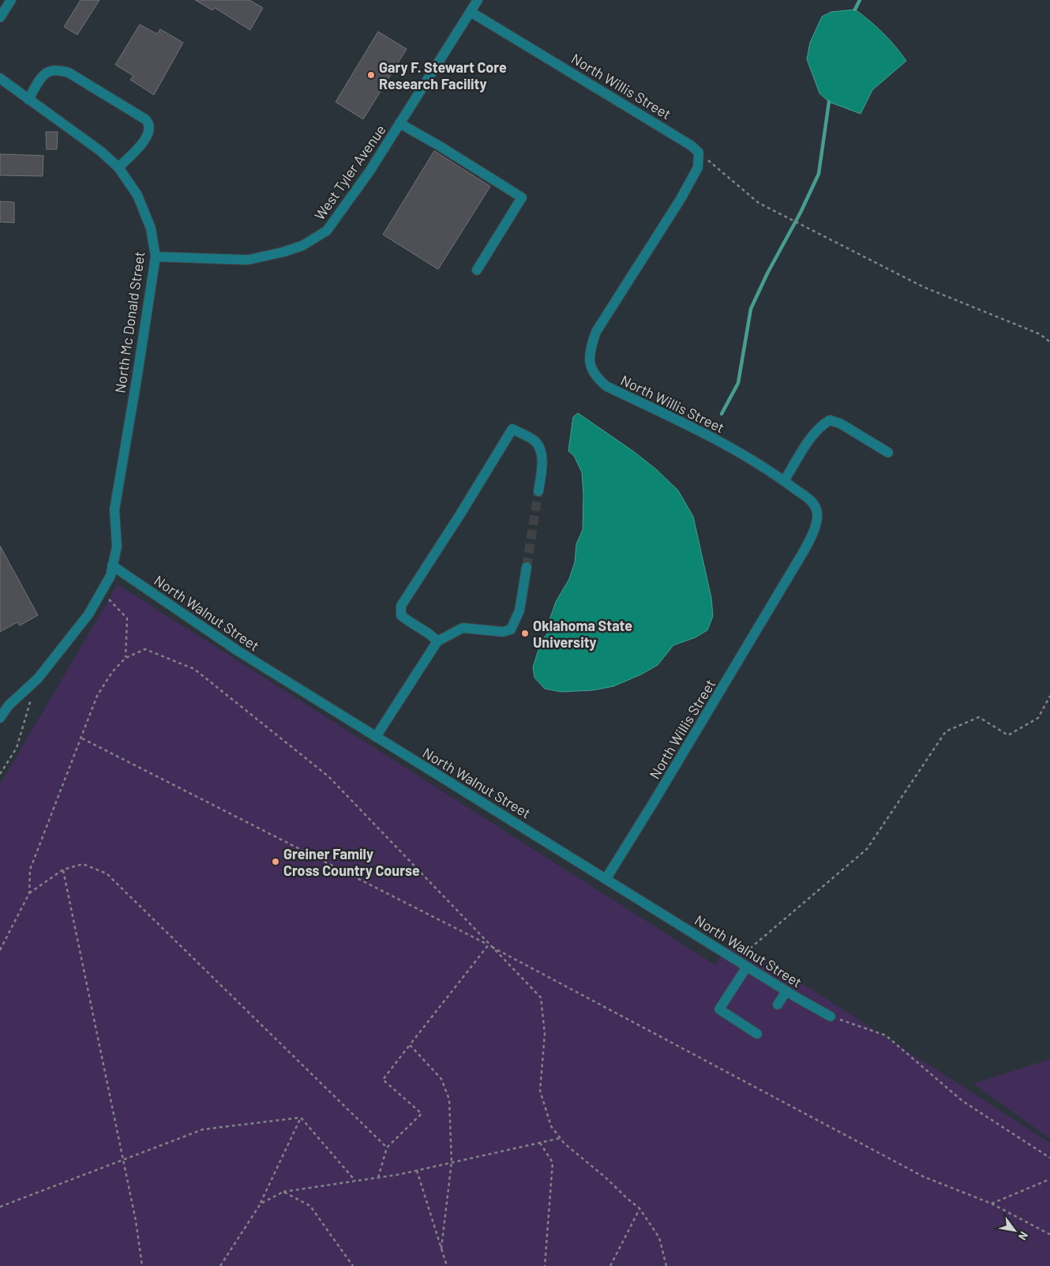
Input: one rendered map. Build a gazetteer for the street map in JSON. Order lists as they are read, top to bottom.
{
  "streets": {
    "street": [
      "North Willis Street",
      "West Tyler Avenue",
      "North Mc Donald Street",
      "North Walnut Street"
    ]
  },
  "crossings": [
    ["North Willis Street", "West Tyler Avenue"],
    ["North Willis Street", "North Walnut Street"],
    ["West Tyler Avenue", "North Mc Donald Street"],
    ["North Mc Donald Street", "North Walnut Street"]
  ],
  "places": ["Gary F. Stewart Core Research Facility", "Oklahoma State University", "Greiner Family Cross Country Course"],
  "north": "bottom right"
}
